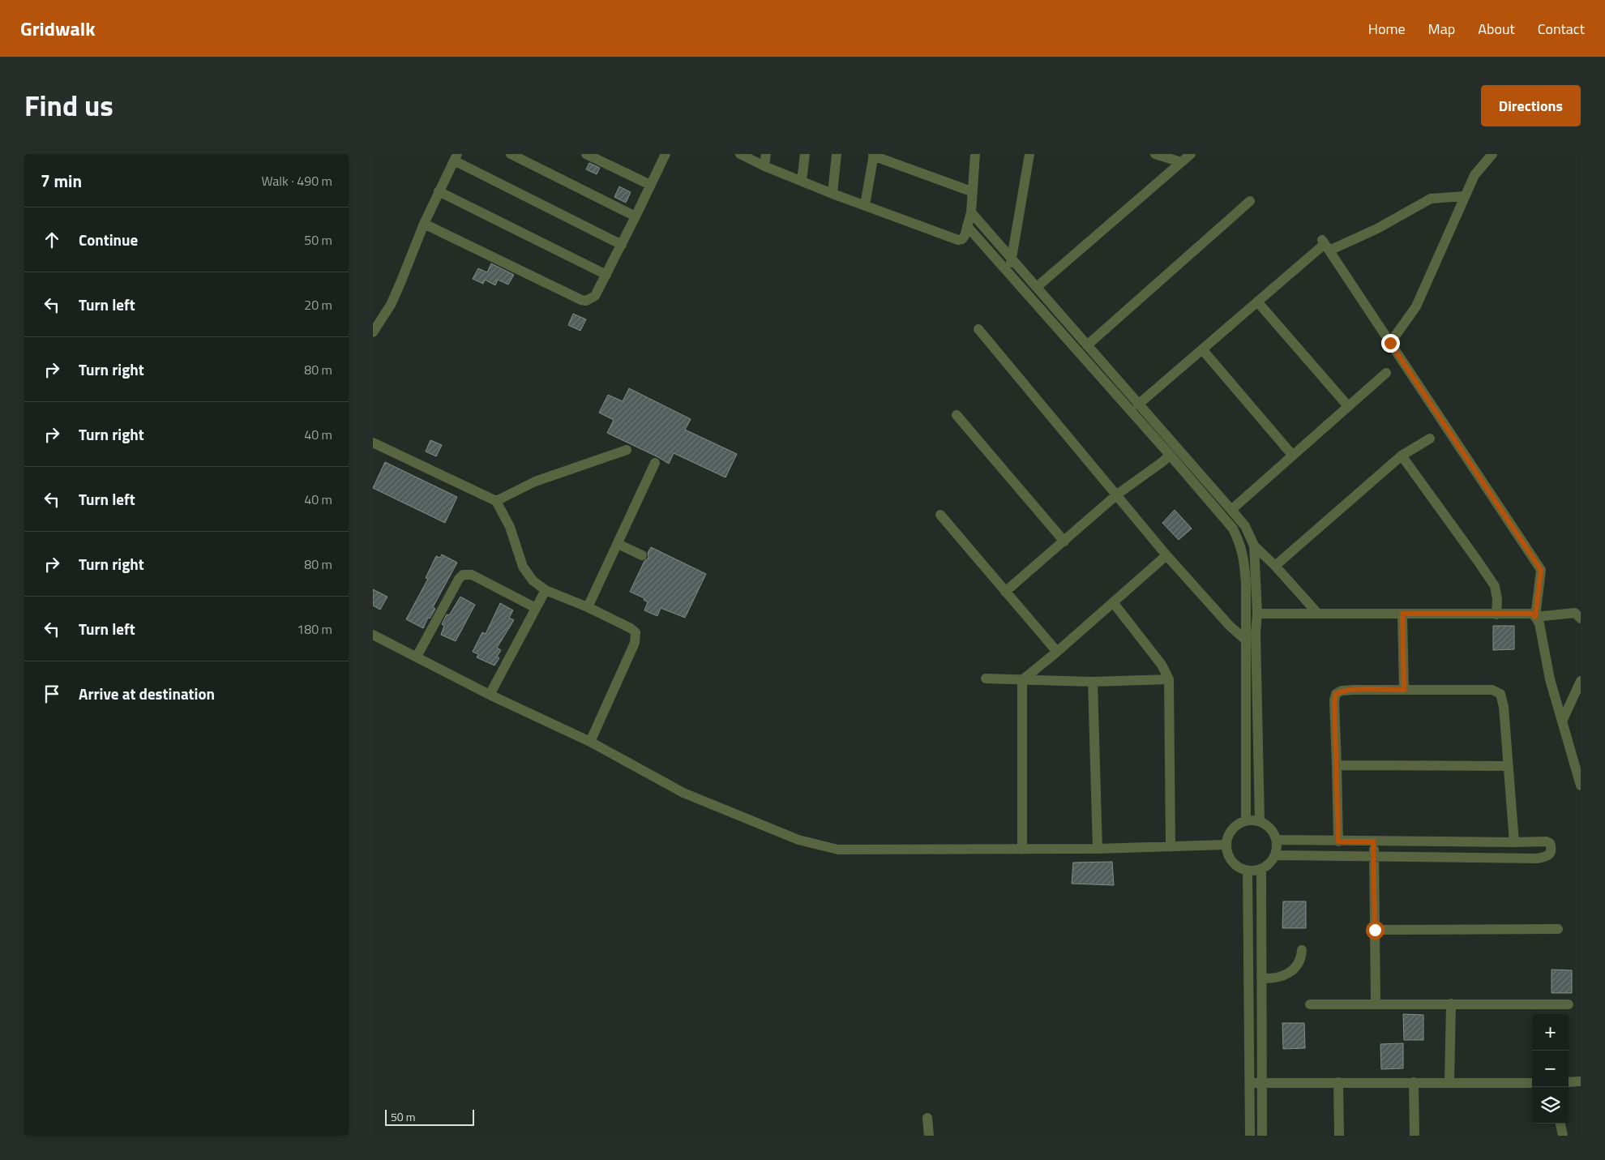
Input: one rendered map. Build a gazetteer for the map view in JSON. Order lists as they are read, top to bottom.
{
  "scale_bar": "50 m",
  "page": {
    "header": "Gridwalk",
    "nav": [
      "Home",
      "Map",
      "About",
      "Contact"
    ],
    "title": "Find us",
    "buttons": "Directions",
    "heading": ["7 min", "Walk · 490 m"],
    "list": [
      ["Continue", "50 m"],
      ["Turn left", "20 m"],
      ["Turn right", "80 m"],
      ["Turn right", "40 m"],
      ["Turn left", "40 m"],
      ["Turn right", "80 m"],
      ["Turn left", "180 m"],
      "Arrive at destination"
    ],
    "map_buttons": ["+", "−"],
    "scale": "50 m"
  }
}
